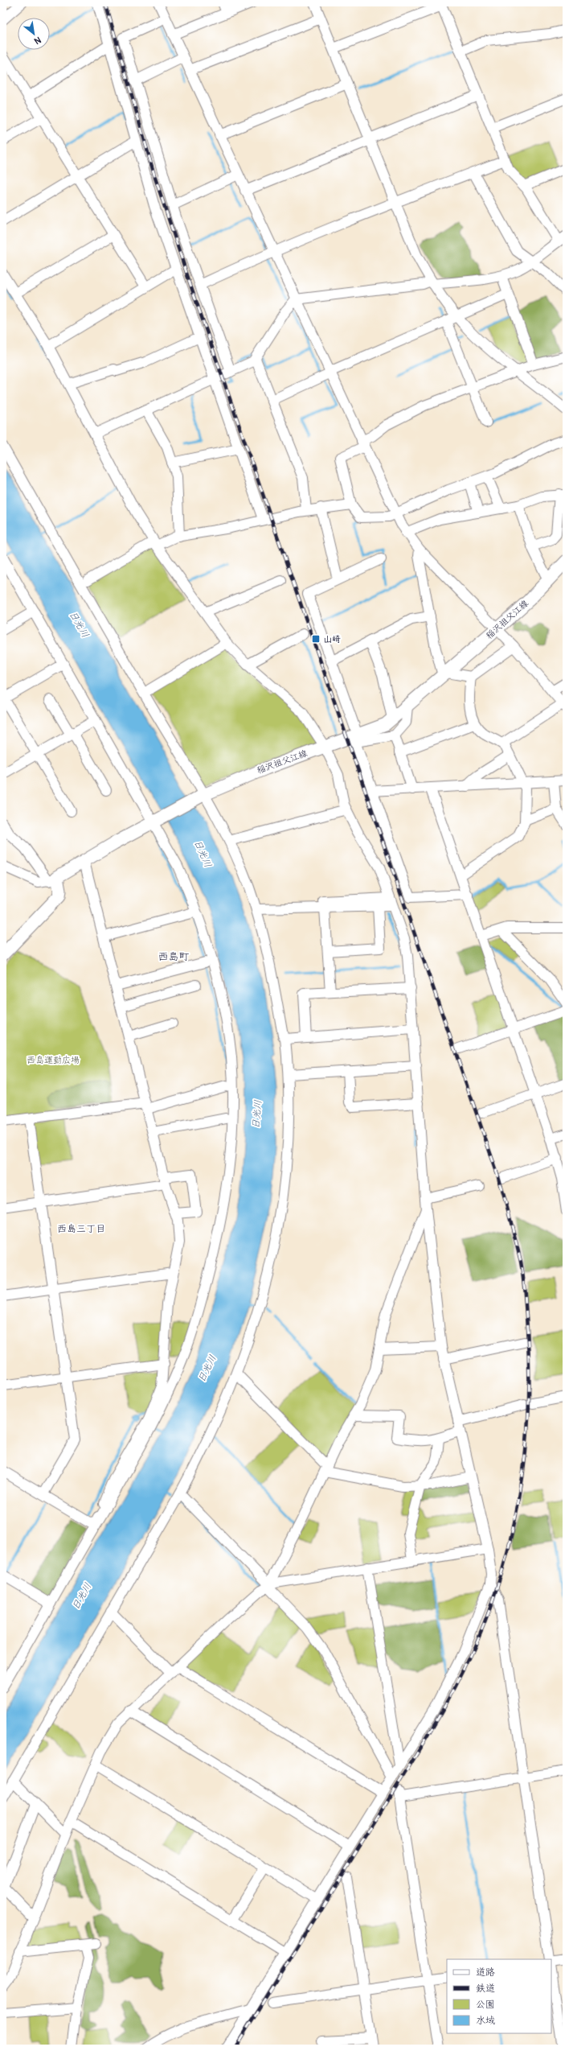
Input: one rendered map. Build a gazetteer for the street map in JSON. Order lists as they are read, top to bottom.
{
  "streets": {
    "main road": ["稲沢祖父江線"]
  },
  "districts": ["西島町", "西島三丁目"],
  "water": ["日光川"],
  "parks": ["西島運動広場"],
  "places": {
    "transit": ["山崎"]
  },
  "legend": [
    "道路",
    "鉄道",
    "公園",
    "水域"
  ],
  "north": "bottom right"
}
